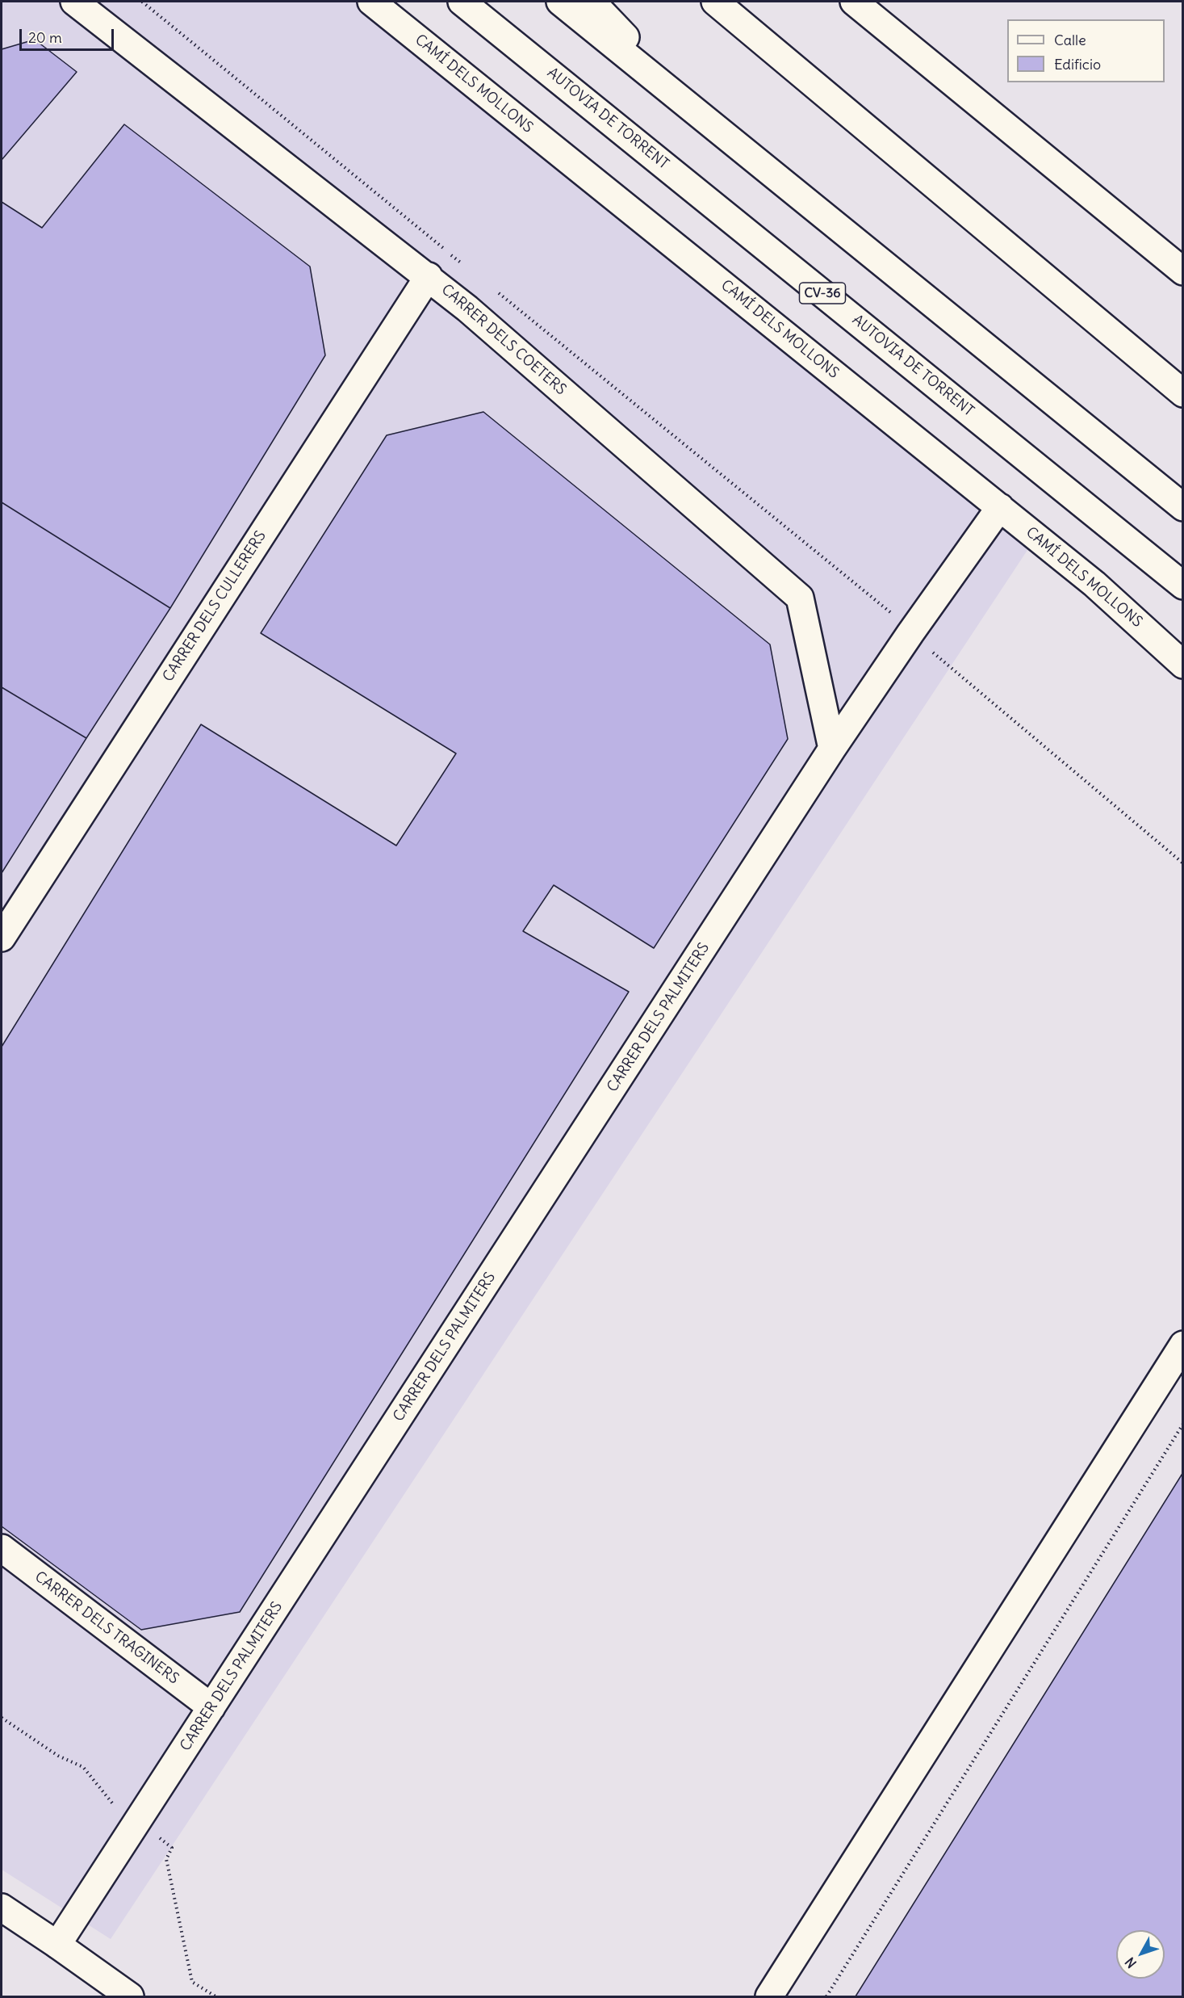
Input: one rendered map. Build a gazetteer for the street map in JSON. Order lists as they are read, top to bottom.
{
  "streets": {
    "main road": [
      "CAMÍ DELS MOLLONS",
      "AUTOVIA DE TORRENT",
      "CV-36",
      "CARRER DELS COETERS",
      "CARRER DELS CULLERERS",
      "CARRER DELS PALMITERS",
      "CARRER DELS TRAGINERS"
    ]
  },
  "crossings": [
    ["CAMÍ DELS MOLLONS", "CARRER DELS PALMITERS"],
    ["CARRER DELS COETERS", "CARRER DELS CULLERERS"],
    ["CARRER DELS COETERS", "CARRER DELS PALMITERS"],
    ["CARRER DELS PALMITERS", "CARRER DELS TRAGINERS"]
  ],
  "legend": ["Calle", "Edificio"],
  "scale_bar": "20 m",
  "north": "bottom left"
}
